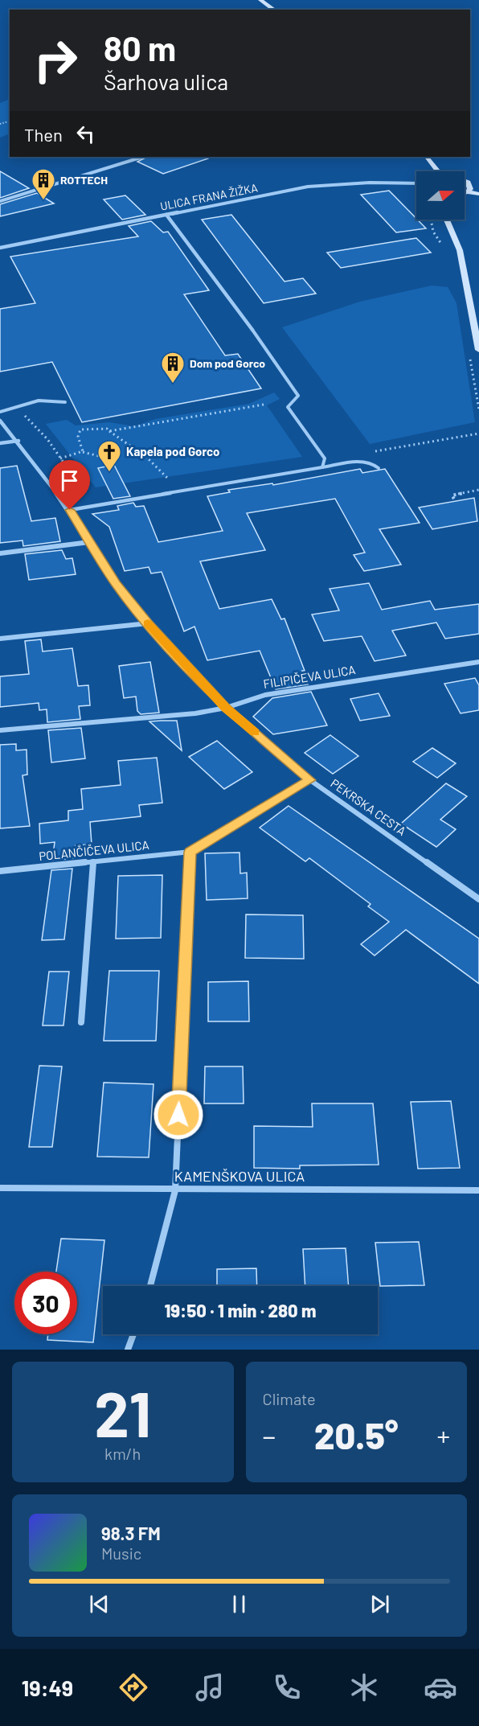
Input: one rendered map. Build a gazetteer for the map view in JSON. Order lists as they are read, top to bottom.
{
  "streets": {
    "street": [
      "ULICA FRANA ŽIŽKA",
      "FILIPIČEVA ULICA",
      "PEKRSKA CESTA",
      "POLANČIČEVA ULICA",
      "KAMENŠKOVA ULICA"
    ]
  },
  "crossings": [
    ["FILIPIČEVA ULICA", "PEKRSKA CESTA"]
  ],
  "places": {
    "building": ["ROTTECH", "Dom pod Gorco"],
    "church": ["Kapela pod Gorco"]
  },
  "north": "right",
  "page": {
    "turn": ["80 m", "Šarhova ulica"],
    "then": "Then",
    "limit": "30",
    "trip": "19:50 · 1 min · 280 m",
    "tile": [
      ["21", "km/h"],
      "Climate"
    ],
    "heat": ["−", "20.5°", "+"],
    "song": ["98.3 FM", "Music"],
    "tabs": "19:49"
  }
}
